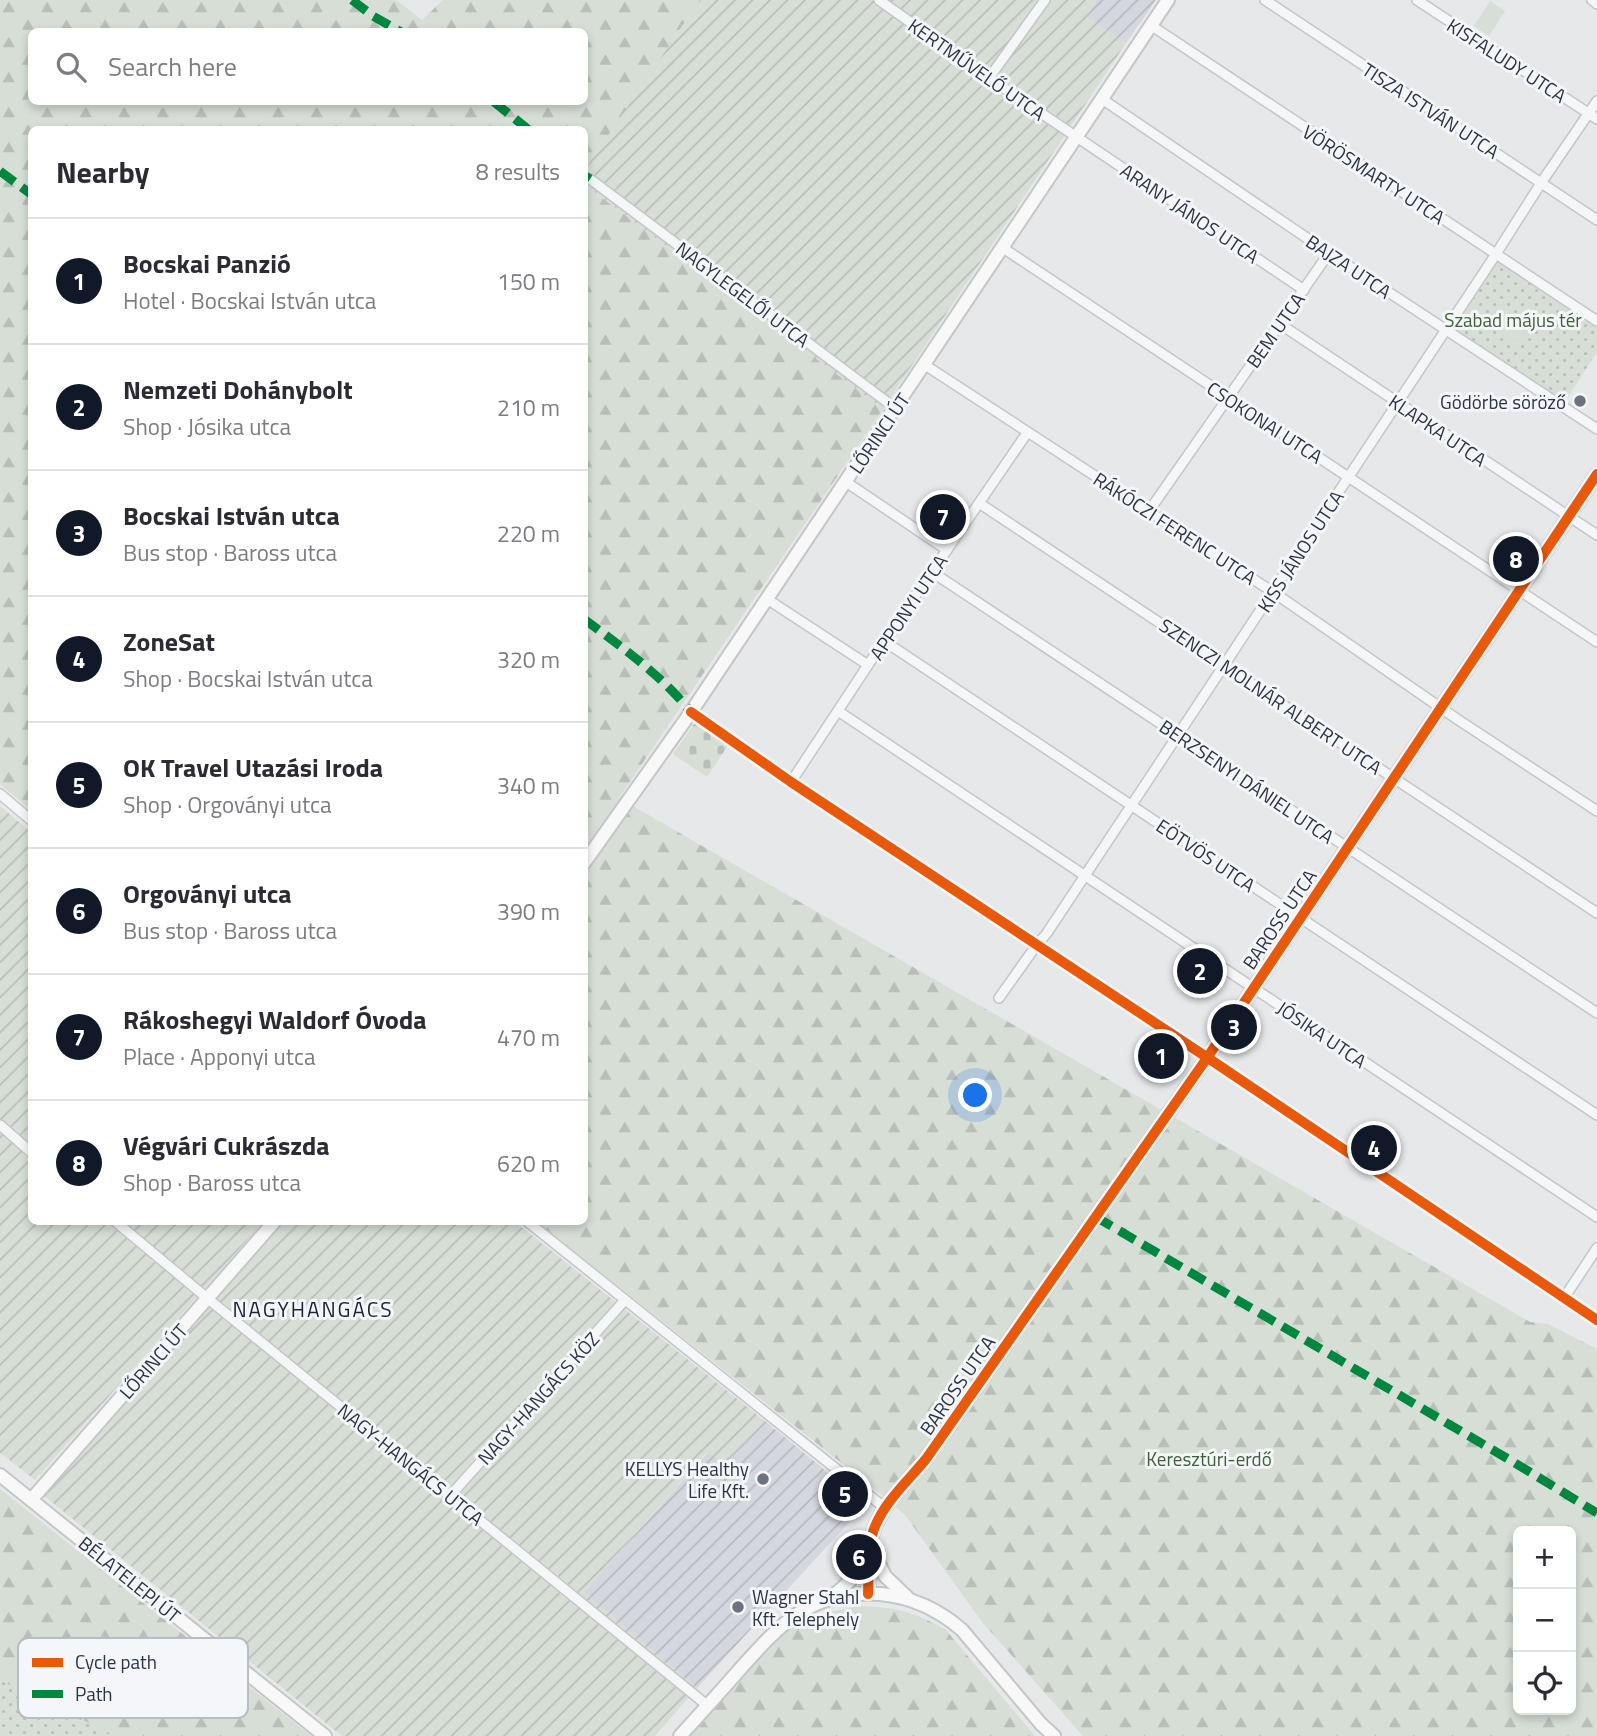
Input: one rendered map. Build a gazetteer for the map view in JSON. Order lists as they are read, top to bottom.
{
  "streets": {
    "street": [
      "KISFALUDY UTCA",
      "KERTMŰVELŐ UTCA",
      "TISZA ISTVÁN UTCA",
      "VÖRÖSMARTY UTCA",
      "ARANY JÁNOS UTCA",
      "BAJZA UTCA",
      "NAGYLEGELŐI UTCA",
      "BEM UTCA",
      "CSOKONAI UTCA",
      "KLAPKA UTCA",
      "LŐRINCI ÚT",
      "RÁKÓCZI FERENC UTCA",
      "KISS JÁNOS UTCA",
      "APPONYI UTCA",
      "SZENCZI MOLNÁR ALBERT UTCA",
      "BERZSENYI DÁNIEL UTCA",
      "EÖTVÖS UTCA",
      "BAROSS UTCA",
      "JÓSIKA UTCA",
      "NAGY-HANGÁCS KÖZ",
      "NAGY-HANGÁCS UTCA",
      "BÉLATELEPI ÚT"
    ]
  },
  "crossings": [
    ["KISFALUDY UTCA", "KISS JÁNOS UTCA"],
    ["KERTMŰVELŐ UTCA", "ARANY JÁNOS UTCA"],
    ["KERTMŰVELŐ UTCA", "LŐRINCI ÚT"],
    ["TISZA ISTVÁN UTCA", "KISS JÁNOS UTCA"],
    ["VÖRÖSMARTY UTCA", "LŐRINCI ÚT"],
    ["VÖRÖSMARTY UTCA", "KISS JÁNOS UTCA"],
    ["ARANY JÁNOS UTCA", "BEM UTCA"],
    ["ARANY JÁNOS UTCA", "LŐRINCI ÚT"],
    ["BAJZA UTCA", "BEM UTCA"],
    ["BAJZA UTCA", "LŐRINCI ÚT"],
    ["BAJZA UTCA", "KISS JÁNOS UTCA"],
    ["NAGYLEGELŐI UTCA", "LŐRINCI ÚT"],
    ["BEM UTCA", "CSOKONAI UTCA"],
    ["BEM UTCA", "KLAPKA UTCA"],
    ["BEM UTCA", "RÁKÓCZI FERENC UTCA"],
    ["CSOKONAI UTCA", "LŐRINCI ÚT"],
    ["CSOKONAI UTCA", "KISS JÁNOS UTCA"],
    ["CSOKONAI UTCA", "BAROSS UTCA"],
    ["KLAPKA UTCA", "KISS JÁNOS UTCA"],
    ["KLAPKA UTCA", "BAROSS UTCA"],
    ["LŐRINCI ÚT", "RÁKÓCZI FERENC UTCA"],
    ["LŐRINCI ÚT", "NAGY-HANGÁCS UTCA"],
    ["LŐRINCI ÚT", "BÉLATELEPI ÚT"],
    ["RÁKÓCZI FERENC UTCA", "KISS JÁNOS UTCA"],
    ["RÁKÓCZI FERENC UTCA", "APPONYI UTCA"],
    ["RÁKÓCZI FERENC UTCA", "BAROSS UTCA"],
    ["KISS JÁNOS UTCA", "SZENCZI MOLNÁR ALBERT UTCA"],
    ["KISS JÁNOS UTCA", "BERZSENYI DÁNIEL UTCA"],
    ["KISS JÁNOS UTCA", "EÖTVÖS UTCA"],
    ["KISS JÁNOS UTCA", "JÓSIKA UTCA"],
    ["APPONYI UTCA", "SZENCZI MOLNÁR ALBERT UTCA"],
    ["APPONYI UTCA", "BERZSENYI DÁNIEL UTCA"],
    ["APPONYI UTCA", "EÖTVÖS UTCA"],
    ["APPONYI UTCA", "JÓSIKA UTCA"],
    ["SZENCZI MOLNÁR ALBERT UTCA", "BAROSS UTCA"],
    ["BERZSENYI DÁNIEL UTCA", "BAROSS UTCA"],
    ["EÖTVÖS UTCA", "BAROSS UTCA"],
    ["BAROSS UTCA", "JÓSIKA UTCA"],
    ["BAROSS UTCA", "NAGY-HANGÁCS UTCA"],
    ["NAGY-HANGÁCS KÖZ", "NAGY-HANGÁCS UTCA"]
  ],
  "districts": ["NAGYHANGÁCS"],
  "parks": ["Szabad május tér", "Keresztúri-erdő"],
  "places": ["Gödörbe söröző", "KELLYS Healthy Life Kft.", "Wagner Stahl Kft. Telephely"],
  "legend": ["Cycle path", "Path"],
  "page": {
    "search": "Search here",
    "heading": ["Nearby", "8 results"],
    "list": [
      {
        "mark": "1",
        "name": "Bocskai Panzió",
        "note": "Hotel · Bocskai István utca",
        "value": "150 m"
      },
      {
        "mark": "2",
        "name": "Nemzeti Dohánybolt",
        "note": "Shop · Jósika utca",
        "value": "210 m"
      },
      {
        "mark": "3",
        "name": "Bocskai István utca",
        "note": "Bus stop · Baross utca",
        "value": "220 m"
      },
      {
        "mark": "4",
        "name": "ZoneSat",
        "note": "Shop · Bocskai István utca",
        "value": "320 m"
      },
      {
        "mark": "5",
        "name": "OK Travel Utazási Iroda",
        "note": "Shop · Orgoványi utca",
        "value": "340 m"
      },
      {
        "mark": "6",
        "name": "Orgoványi utca",
        "note": "Bus stop · Baross utca",
        "value": "390 m"
      },
      {
        "mark": "7",
        "name": "Rákoshegyi Waldorf Óvoda",
        "note": "Place · Apponyi utca",
        "value": "470 m"
      },
      {
        "mark": "8",
        "name": "Végvári Cukrászda",
        "note": "Shop · Baross utca",
        "value": "620 m"
      }
    ],
    "pins": [
      "7",
      "8",
      "2",
      "3",
      "1",
      "4",
      "5",
      "6"
    ],
    "map_buttons": ["+", "−"]
  }
}
